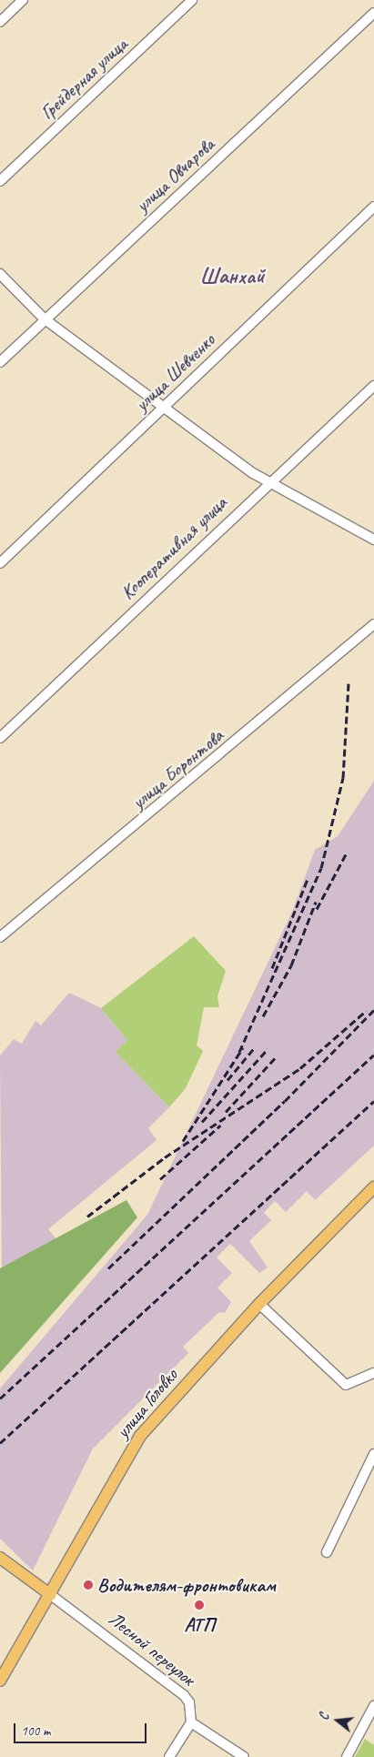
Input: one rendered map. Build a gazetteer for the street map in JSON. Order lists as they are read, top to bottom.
{
  "streets": {
    "main road": ["улица Головко", "Лесной переулок"],
    "street": [
      "Грейдерная улица",
      "улица Овчарова",
      "улица Шевченко",
      "Кооперативная улица",
      "улица Боронтова"
    ]
  },
  "crossings": [
    ["улица Головко", "Лесной переулок"]
  ],
  "districts": ["Шанхай"],
  "places": ["Водителям-фронтовикам", "АТП"],
  "scale_bar": "100 m",
  "north": "left"
}
